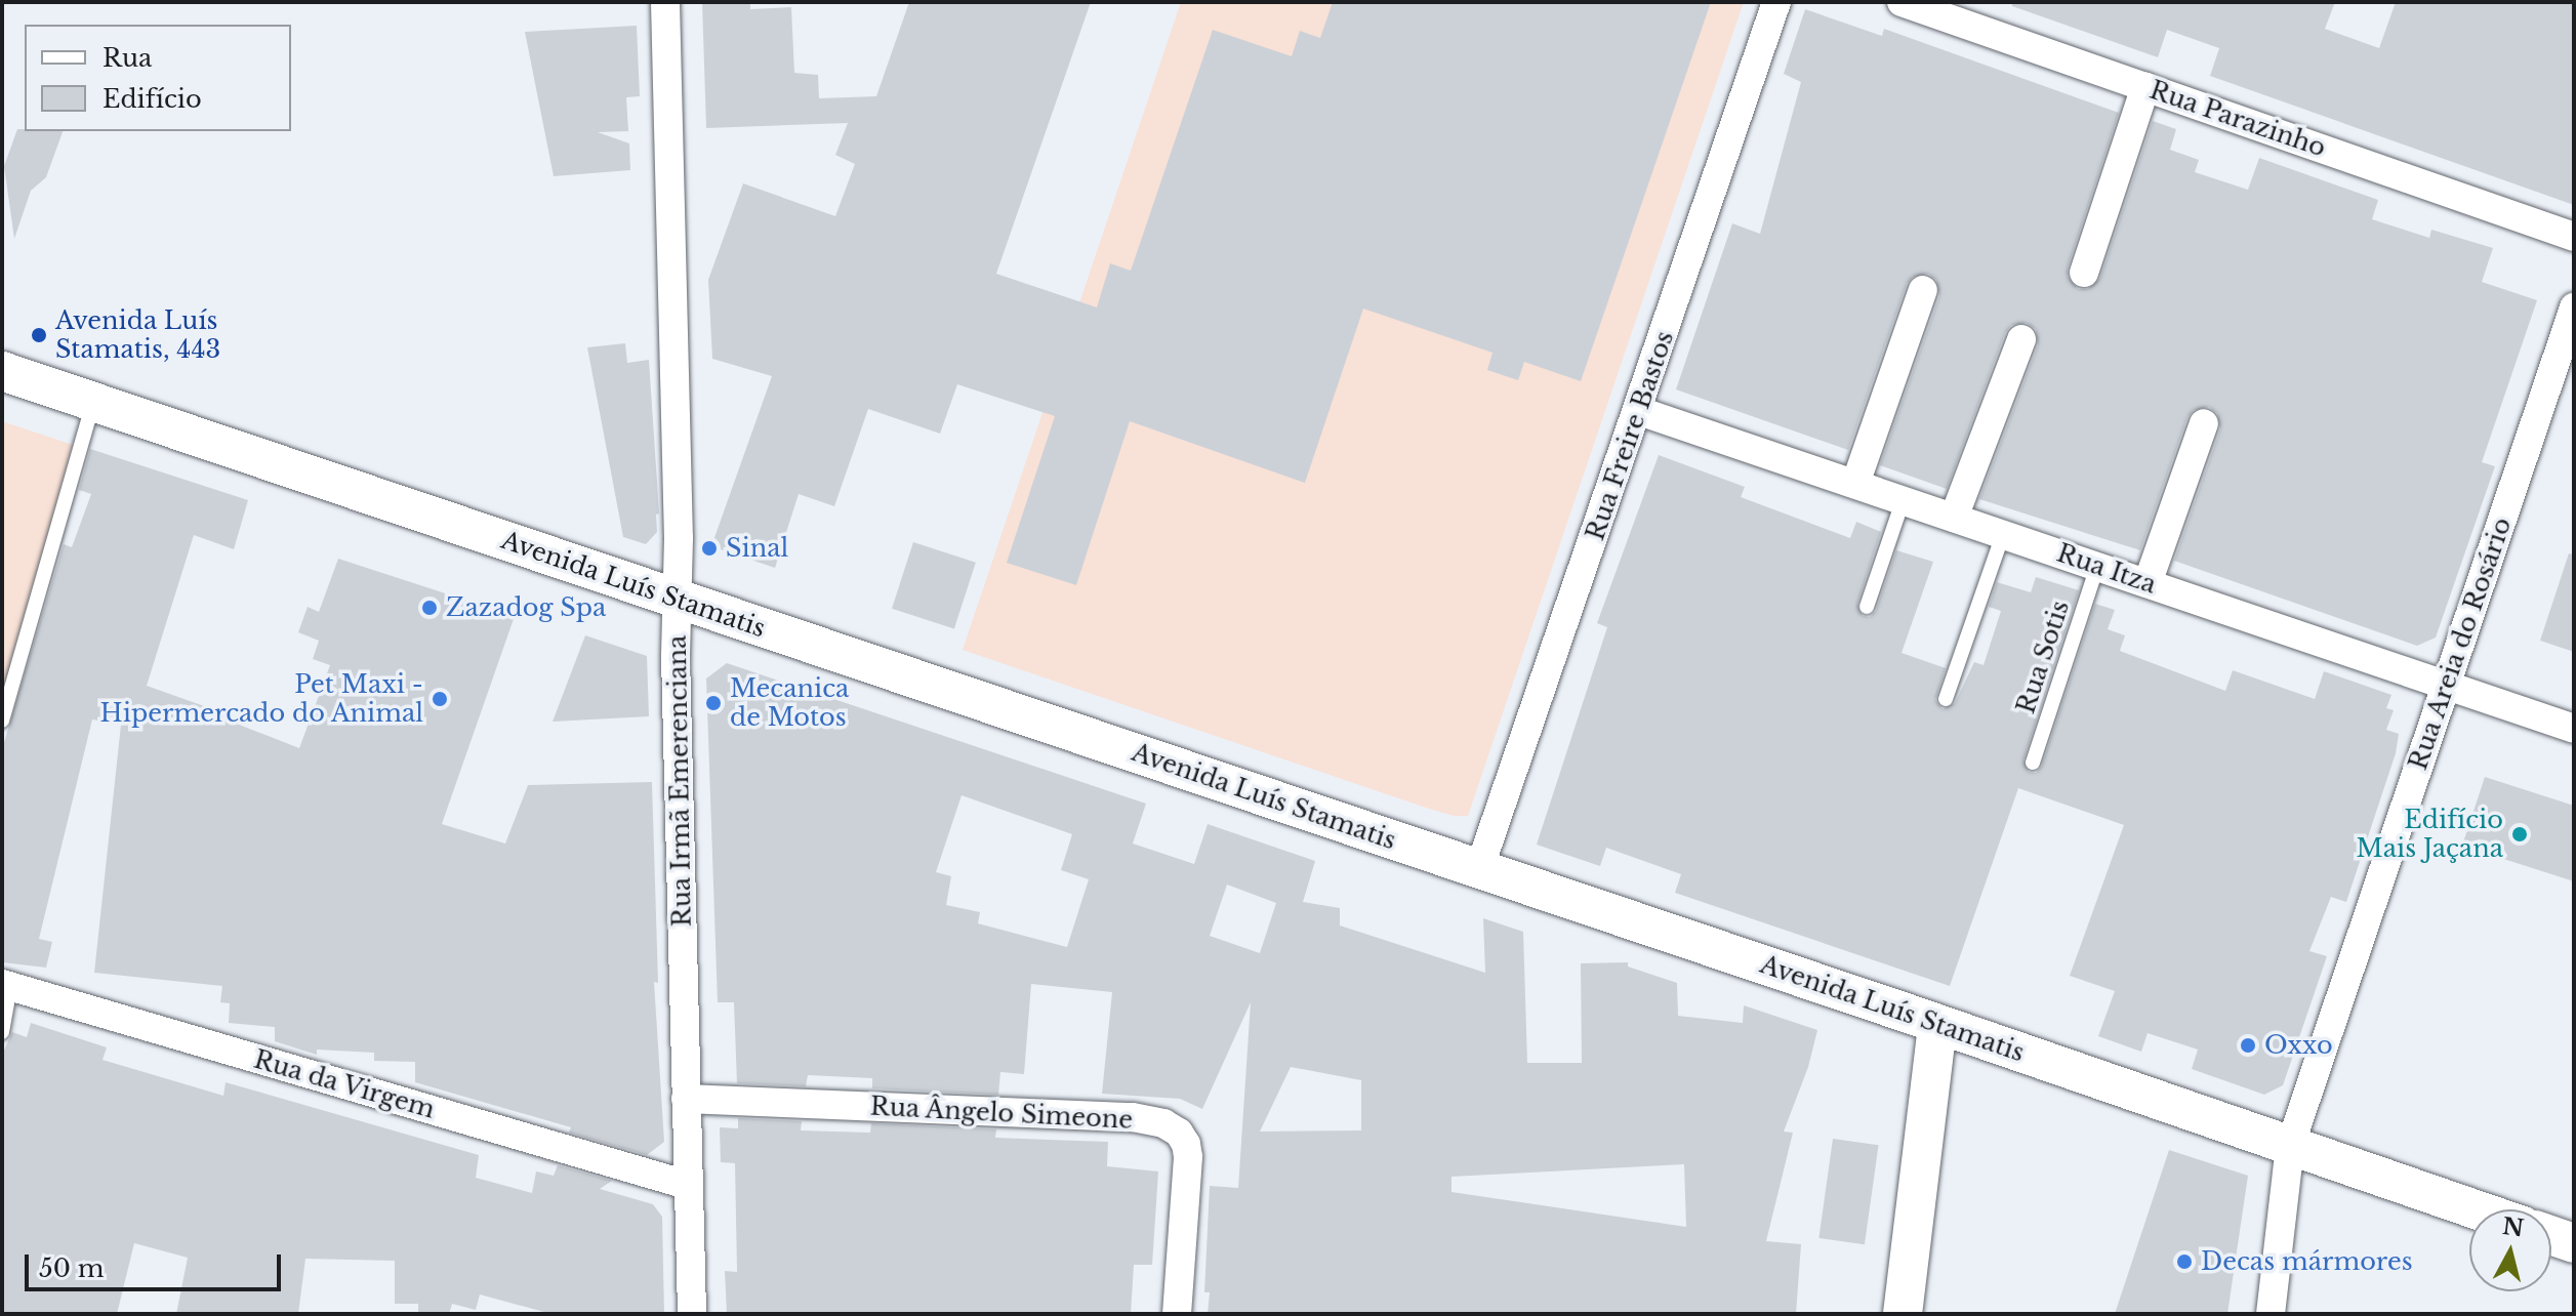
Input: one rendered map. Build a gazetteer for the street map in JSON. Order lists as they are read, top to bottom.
{
  "streets": {
    "main road": ["Avenida Luís Stamatis"],
    "street": [
      "Rua Parazinho",
      "Rua Freire Bastos",
      "Rua Itza",
      "Rua Areia do Rosário",
      "Rua Irmã Emerenciana",
      "Rua da Virgem",
      "Rua Ângelo Simeone"
    ],
    "lane": ["Rua Sotis"]
  },
  "crossings": [
    ["Rua Freire Bastos", "Rua Itza"],
    ["Rua Freire Bastos", "Avenida Luís Stamatis"],
    ["Rua Itza", "Rua Areia do Rosário"],
    ["Rua Itza", "Rua Sotis"],
    ["Avenida Luís Stamatis", "Rua Areia do Rosário"],
    ["Avenida Luís Stamatis", "Rua Irmã Emerenciana"],
    ["Rua Irmã Emerenciana", "Rua da Virgem"],
    ["Rua Irmã Emerenciana", "Rua Ângelo Simeone"]
  ],
  "places": [
    "Avenida Luís Stamatis, 443",
    "Sinal",
    "Zazadog Spa",
    "Pet Maxi - Hipermercado do Animal",
    "Mecanica de Motos",
    "Edifício Mais Jaçana",
    "Oxxo",
    "Decas mármores"
  ],
  "legend": ["Rua", "Edifício"],
  "scale_bar": "50 m",
  "north": "top"
}
